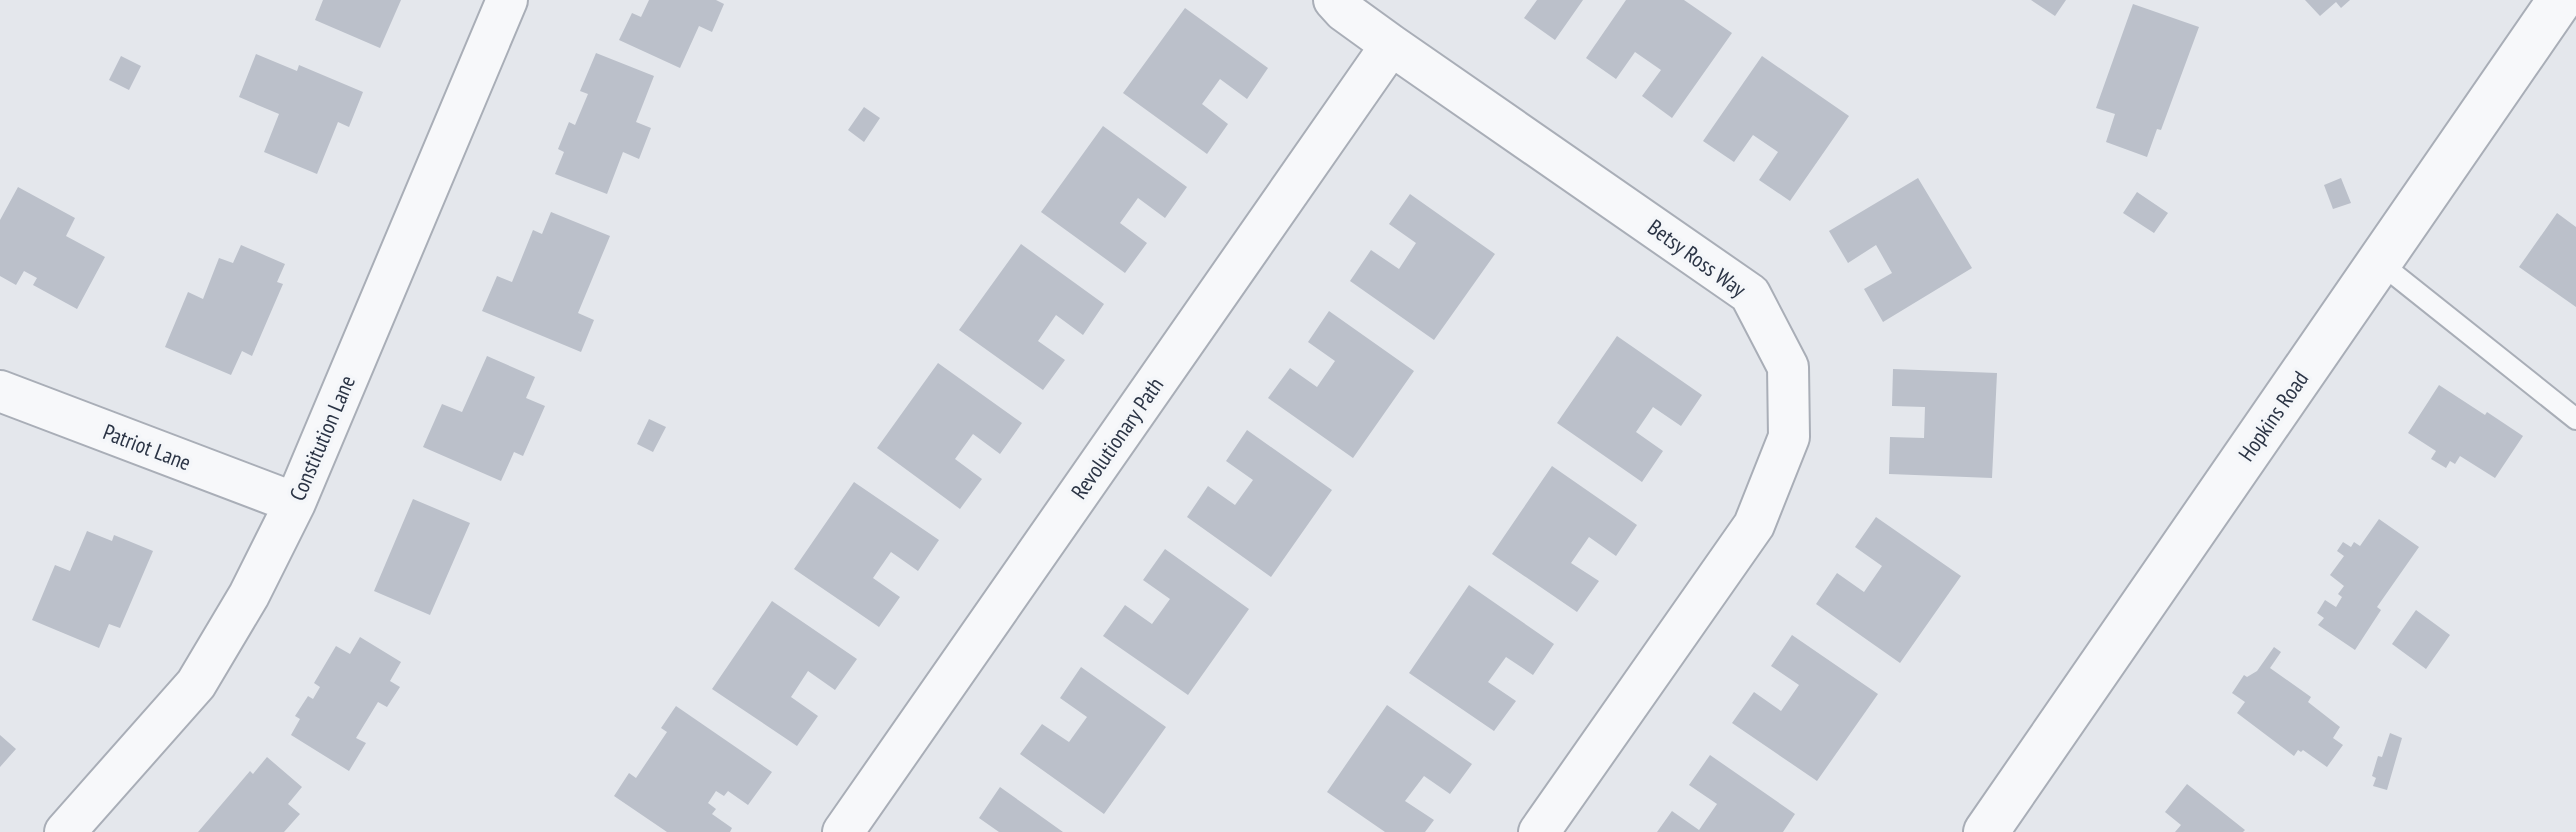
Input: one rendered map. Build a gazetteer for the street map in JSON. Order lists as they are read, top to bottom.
{
  "streets": {
    "street": [
      "Betsy Ross Way",
      "Hopkins Road",
      "Constitution Lane",
      "Revolutionary Path",
      "Patriot Lane"
    ]
  },
  "crossings": [
    ["Betsy Ross Way", "Revolutionary Path"],
    ["Constitution Lane", "Patriot Lane"]
  ]
}
